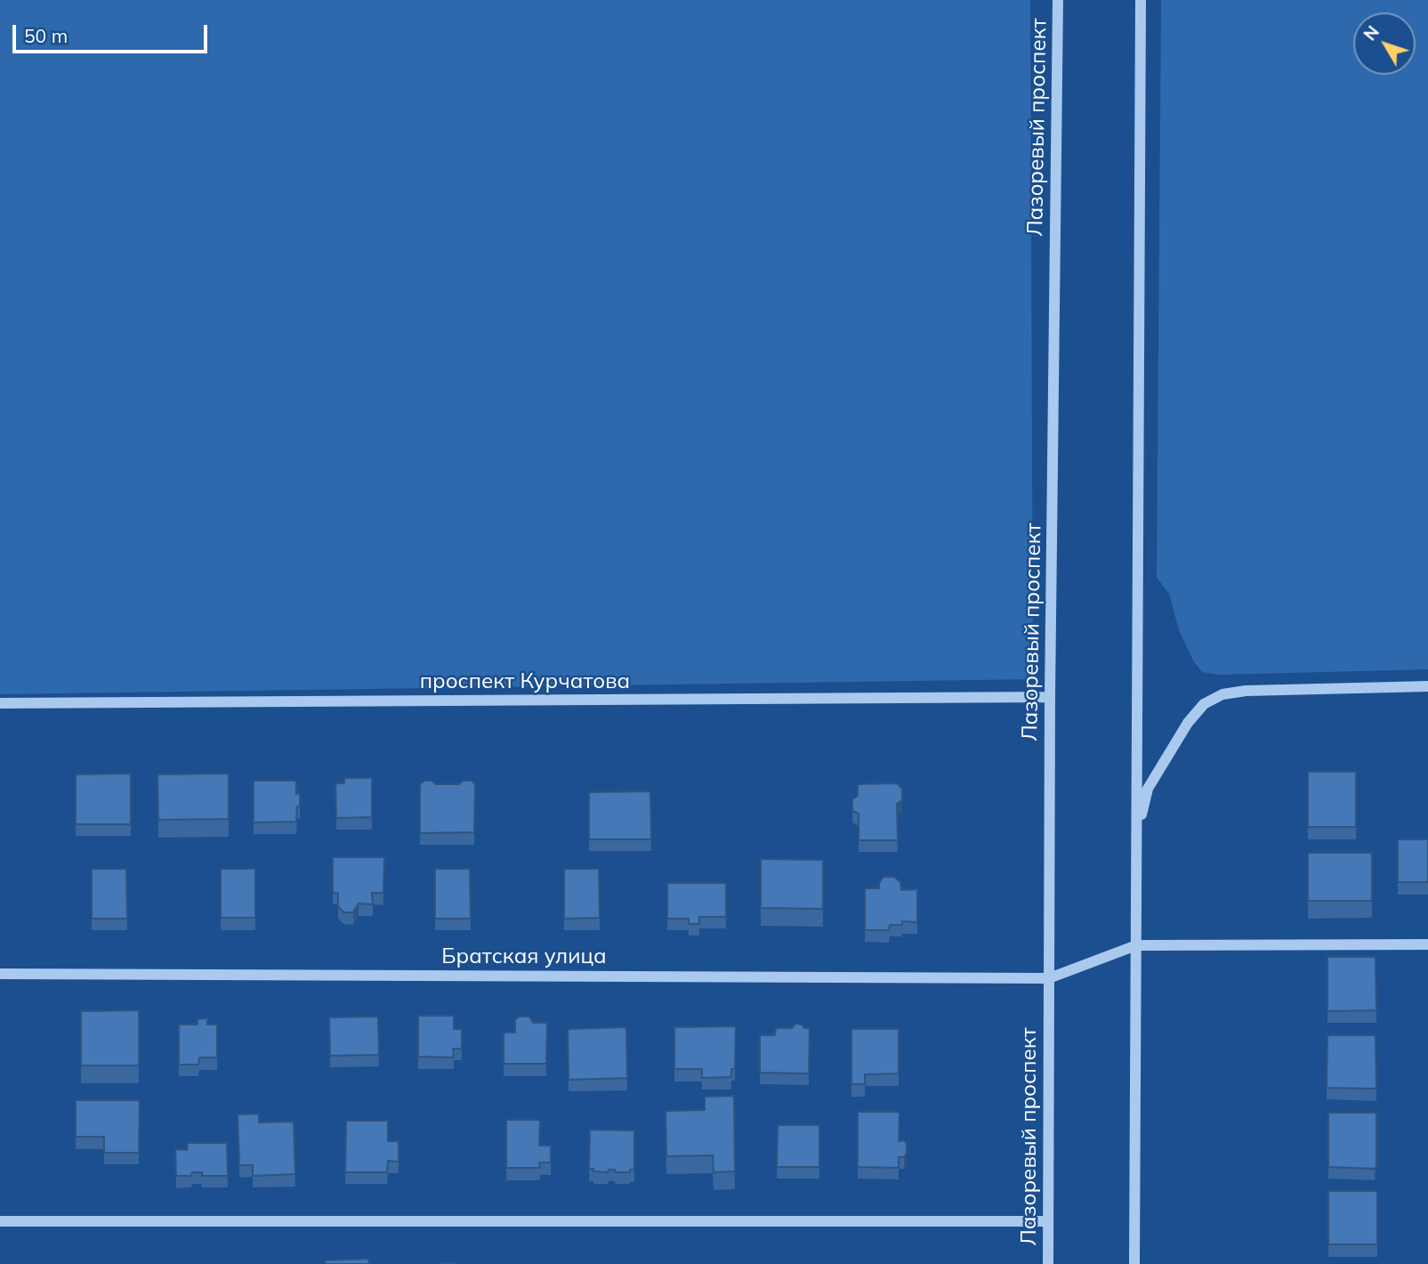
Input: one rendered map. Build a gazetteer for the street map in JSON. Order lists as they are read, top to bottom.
{
  "streets": {
    "street": ["Лазоревый проспект", "проспект Курчатова", "Братская улица"]
  },
  "crossings": [
    ["Лазоревый проспект", "проспект Курчатова"],
    ["Лазоревый проспект", "Братская улица"]
  ],
  "scale_bar": "50 m",
  "north": "top left"
}
